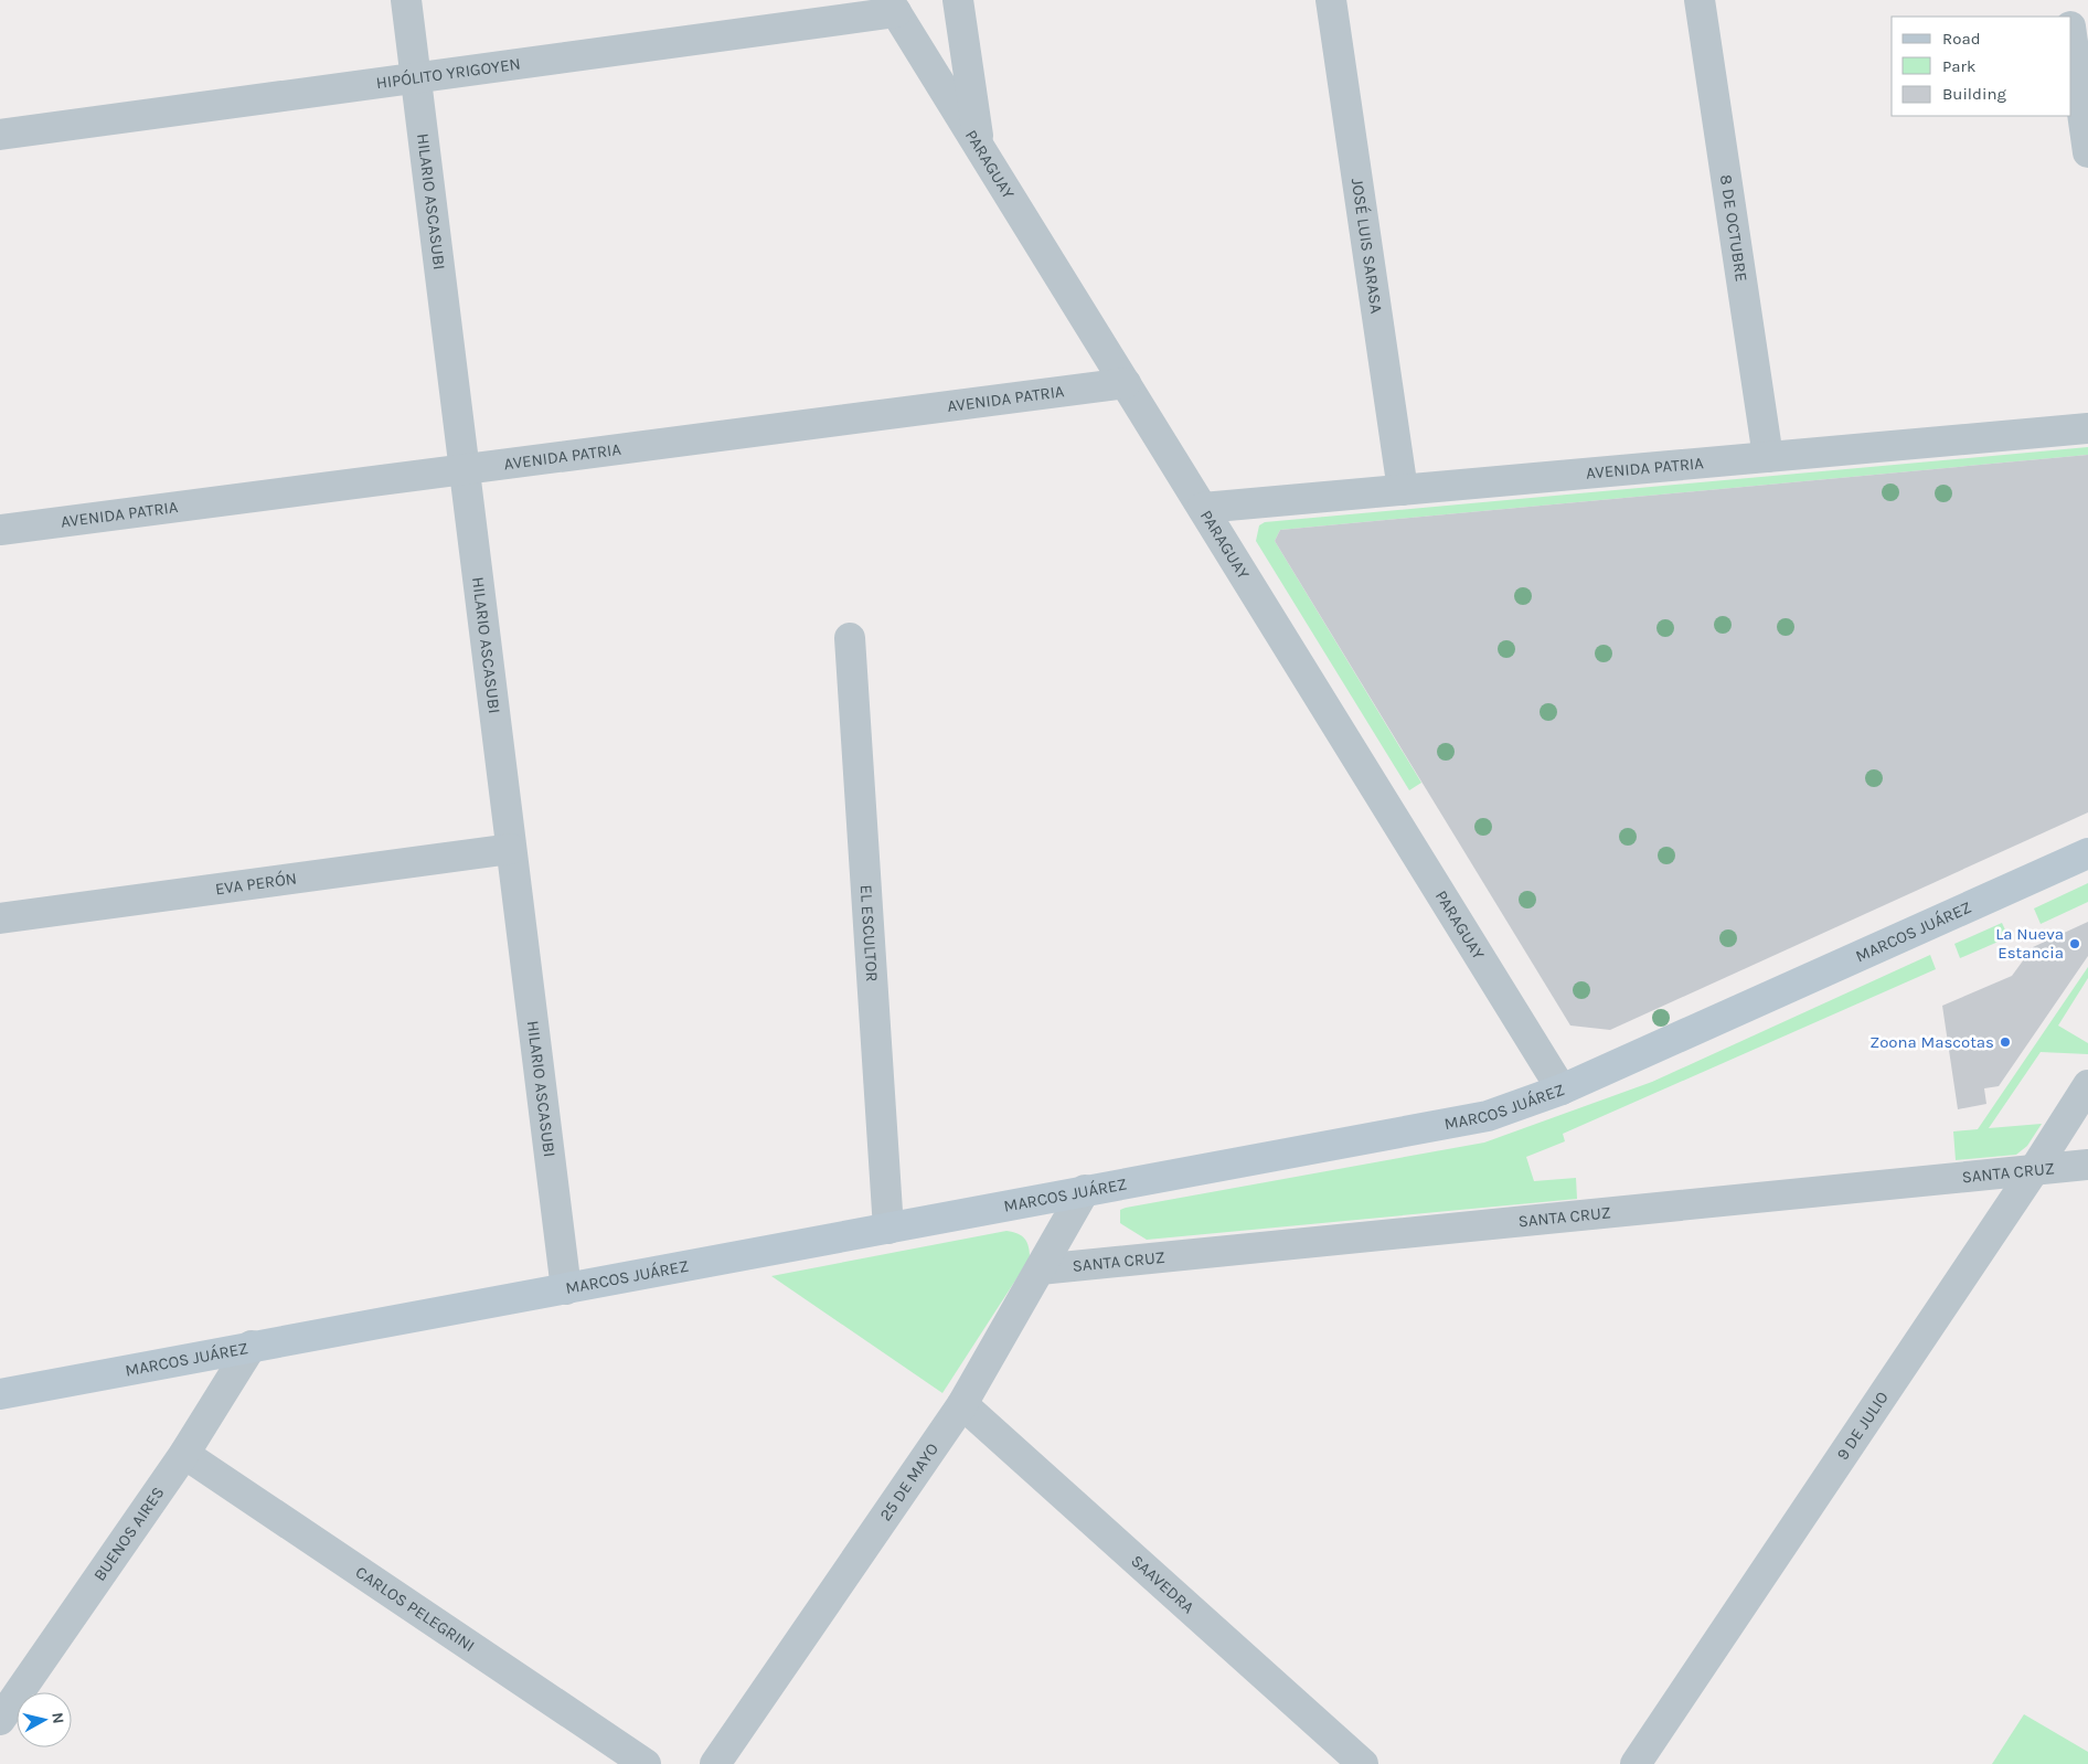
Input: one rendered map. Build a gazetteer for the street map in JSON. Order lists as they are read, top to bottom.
{
  "streets": {
    "main road": ["MARCOS JUÁREZ"],
    "street": [
      "HIPÓLITO YRIGOYEN",
      "PARAGUAY",
      "HILARIO ASCASUBI",
      "8 DE OCTUBRE",
      "JOSÉ LUIS SARASA",
      "AVENIDA PATRIA",
      "EVA PERÓN",
      "EL ESCULTOR",
      "SANTA CRUZ",
      "9 DE JULIO",
      "25 DE MAYO",
      "BUENOS AIRES",
      "SAAVEDRA",
      "CARLOS PELEGRINI"
    ]
  },
  "crossings": [
    ["HIPÓLITO YRIGOYEN", "PARAGUAY"],
    ["HIPÓLITO YRIGOYEN", "HILARIO ASCASUBI"],
    ["PARAGUAY", "AVENIDA PATRIA"],
    ["PARAGUAY", "MARCOS JUÁREZ"],
    ["HILARIO ASCASUBI", "AVENIDA PATRIA"],
    ["HILARIO ASCASUBI", "EVA PERÓN"],
    ["HILARIO ASCASUBI", "MARCOS JUÁREZ"],
    ["8 DE OCTUBRE", "AVENIDA PATRIA"],
    ["JOSÉ LUIS SARASA", "AVENIDA PATRIA"],
    ["MARCOS JUÁREZ", "EL ESCULTOR"],
    ["MARCOS JUÁREZ", "25 DE MAYO"],
    ["MARCOS JUÁREZ", "BUENOS AIRES"],
    ["SANTA CRUZ", "9 DE JULIO"],
    ["SANTA CRUZ", "25 DE MAYO"],
    ["25 DE MAYO", "SAAVEDRA"],
    ["BUENOS AIRES", "CARLOS PELEGRINI"]
  ],
  "places": ["La Nueva Estancia", "Zoona Mascotas"],
  "legend": ["Road", "Park", "Building"],
  "north": "right"
}
